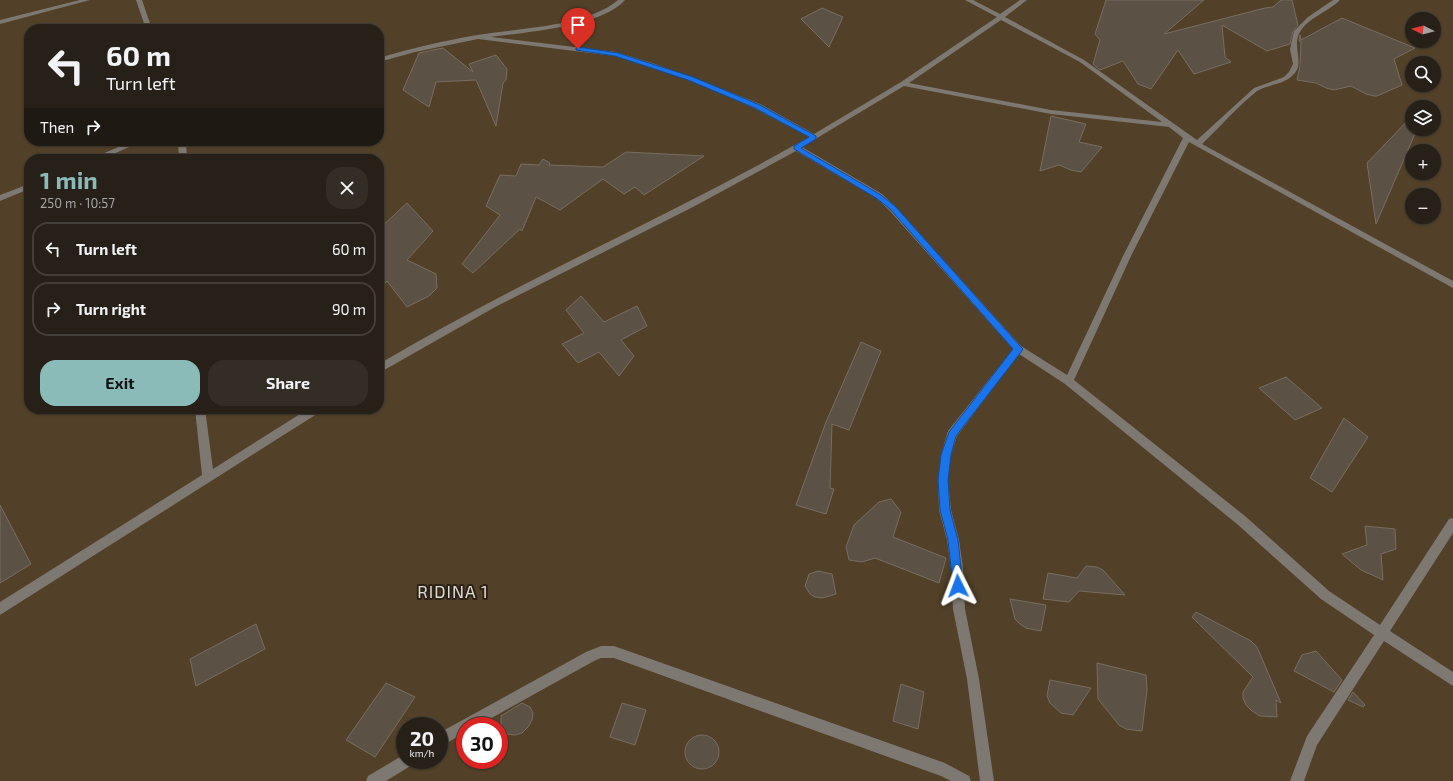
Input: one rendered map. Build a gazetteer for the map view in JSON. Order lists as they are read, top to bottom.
{
  "districts": ["RIDINA 1"],
  "north": "left",
  "page": {
    "map_buttons": ["+", "−"],
    "turn": ["60 m", "Turn left"],
    "then": "Then",
    "heading": ["1 min", "250 m · 10:57"],
    "list": [
      {
        "name": "Turn left",
        "value": "60 m"
      },
      {
        "name": "Turn right",
        "value": "90 m"
      }
    ],
    "buttons": ["Exit", "Share"],
    "speed": "20 km/h",
    "limit": "30"
  }
}
